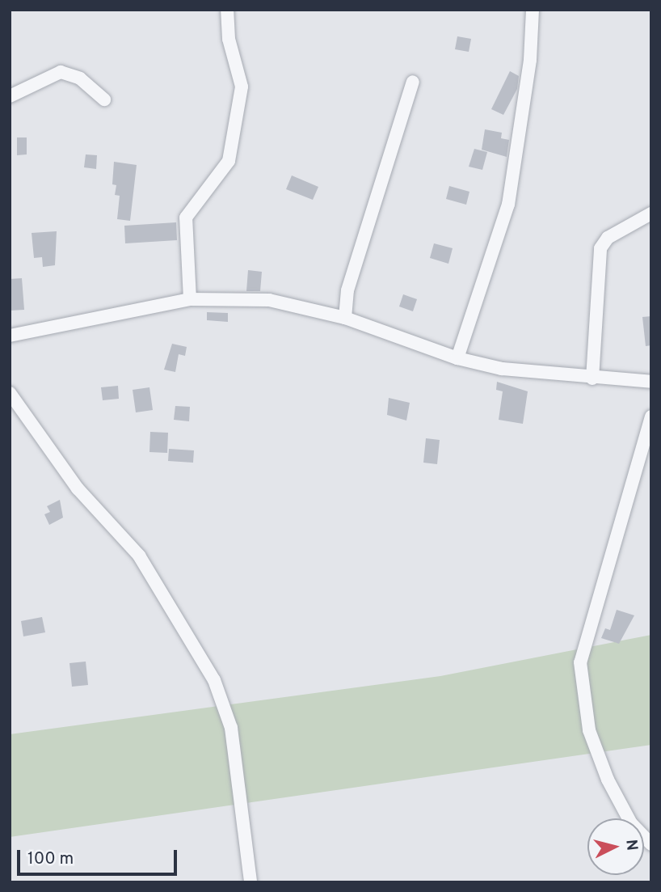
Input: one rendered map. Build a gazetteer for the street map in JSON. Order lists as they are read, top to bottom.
{
  "scale_bar": "100 m",
  "north": "right"
}
